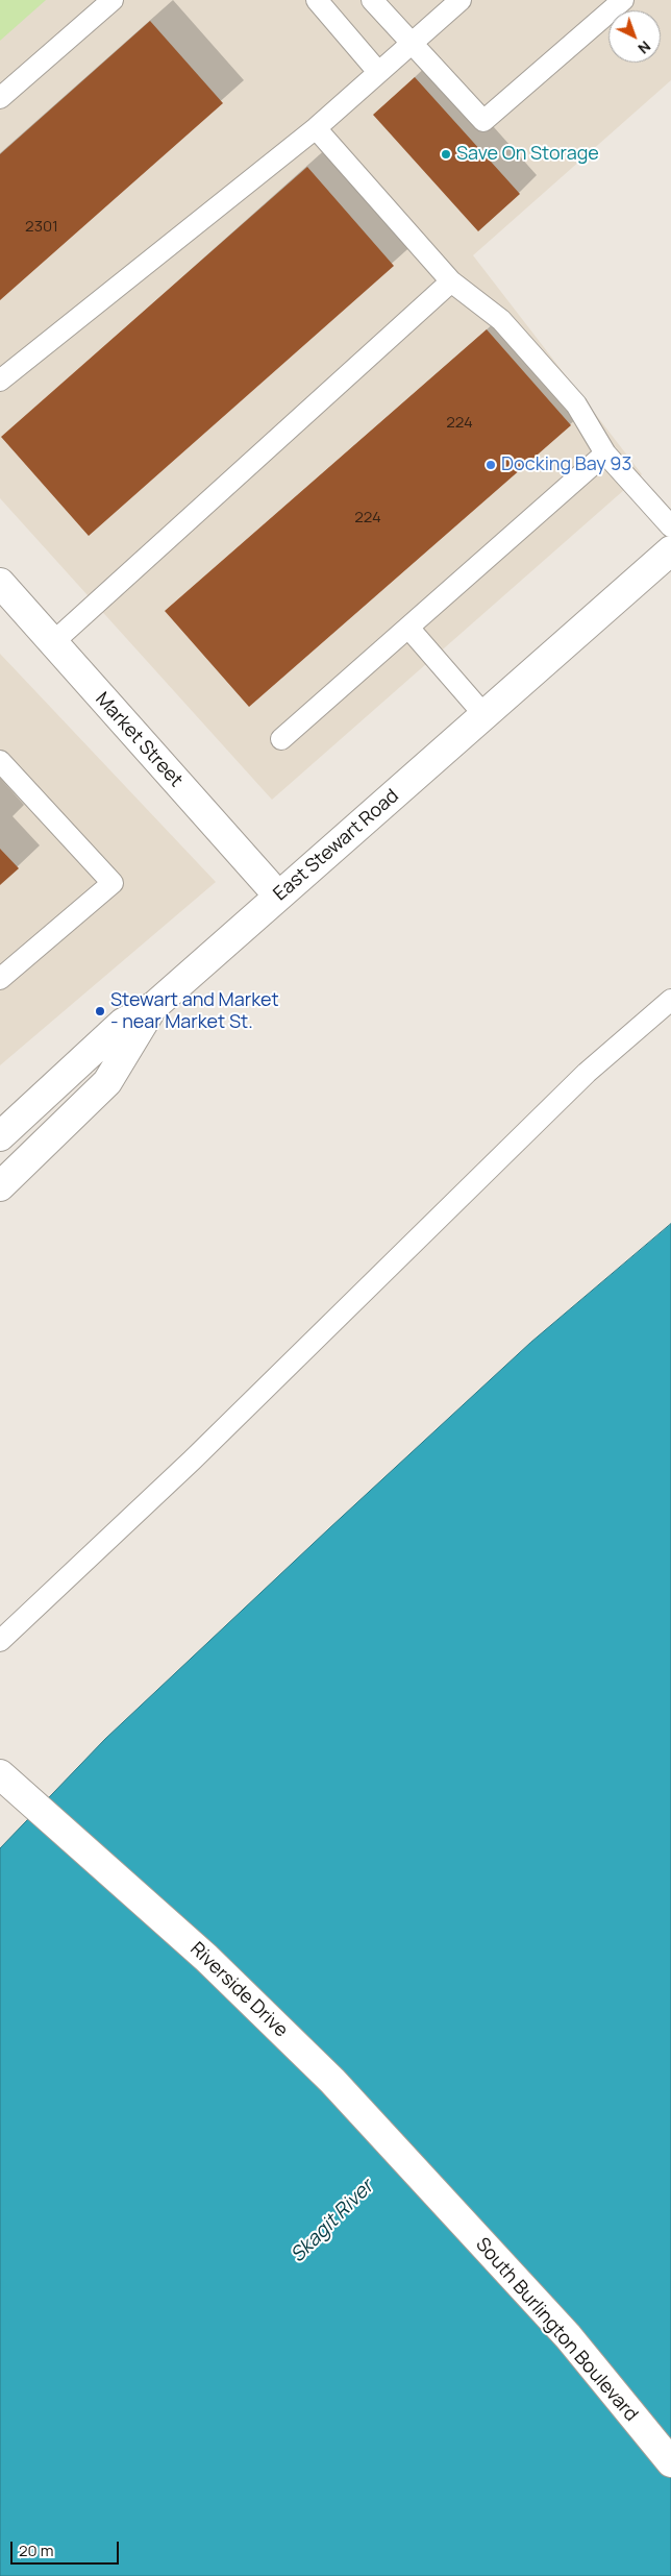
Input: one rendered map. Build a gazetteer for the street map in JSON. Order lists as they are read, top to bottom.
{
  "streets": {
    "street": [
      "Market Street",
      "East Stewart Road",
      "Riverside Drive",
      "South Burlington Boulevard"
    ]
  },
  "crossings": [
    ["Market Street", "East Stewart Road"],
    ["Riverside Drive", "South Burlington Boulevard"]
  ],
  "water": ["Skagit River"],
  "places": ["Save On Storage", "Docking Bay 93", "Stewart and Market - near Market St."],
  "house_numbers": ["2301", "224", "224"],
  "scale_bar": "20 m",
  "north": "bottom right"
}
